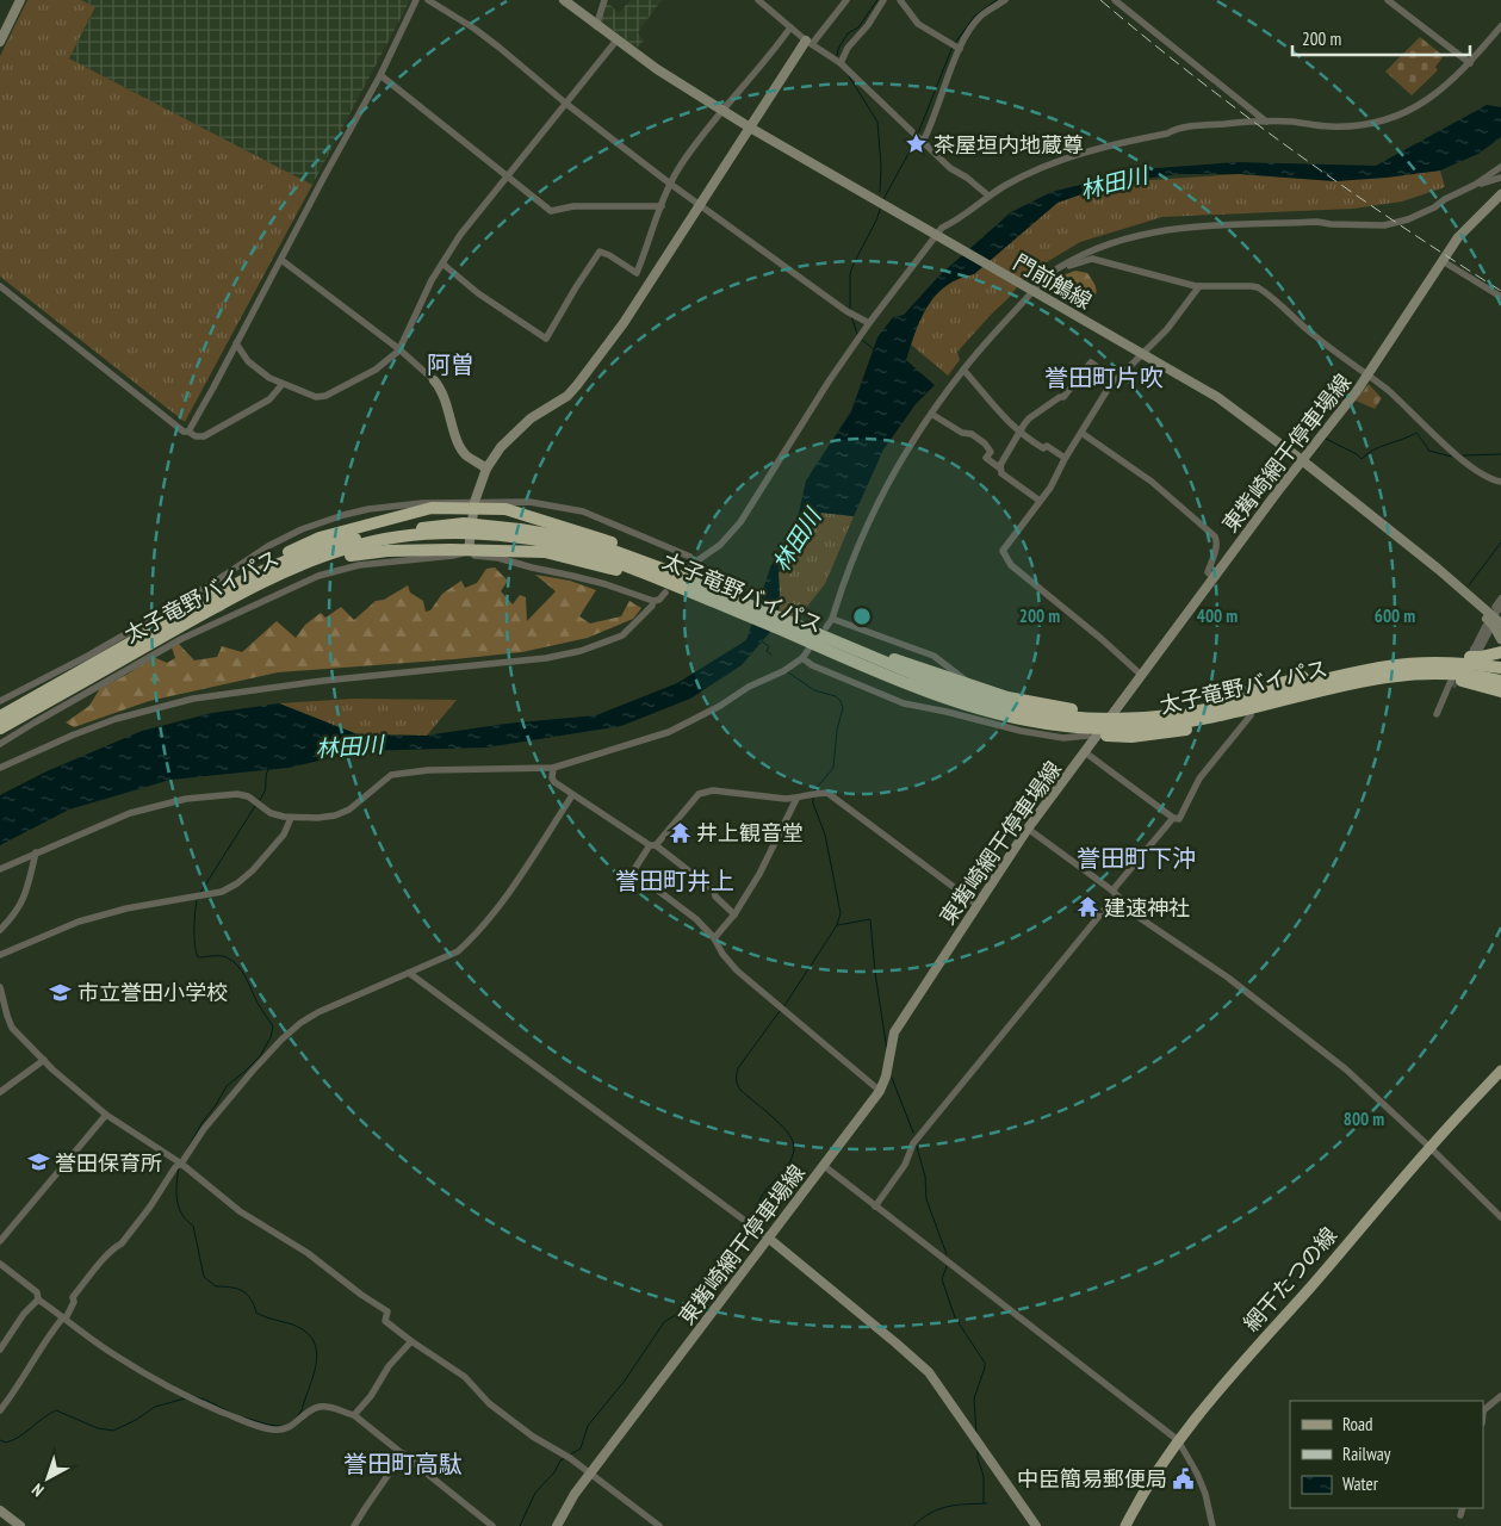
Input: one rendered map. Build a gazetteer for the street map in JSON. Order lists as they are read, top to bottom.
{
  "streets": {
    "highway": ["太子竜野バイパス"],
    "main road": ["門前鵤線", "東觜崎網干停車場線", "網干たつの線"]
  },
  "crossings": [
    ["門前鵤線", "東觜崎網干停車場線"]
  ],
  "districts": [
    "阿曽",
    "誉田町片吹",
    "誉田町下沖",
    "誉田町井上",
    "誉田町高駄"
  ],
  "water": ["林田川"],
  "places": {
    "place": ["茶屋垣内地蔵尊"],
    "temple": ["井上観音堂", "建速神社"],
    "school or university": ["市立誉田小学校", "誉田保育所"],
    "public building": ["中臣簡易郵便局"]
  },
  "legend": ["Road", "Railway", "Water"],
  "scale_bar": "200 m",
  "north": "bottom left",
  "rings": [
    "200 m",
    "400 m",
    "600 m",
    "800 m"
  ]
}
